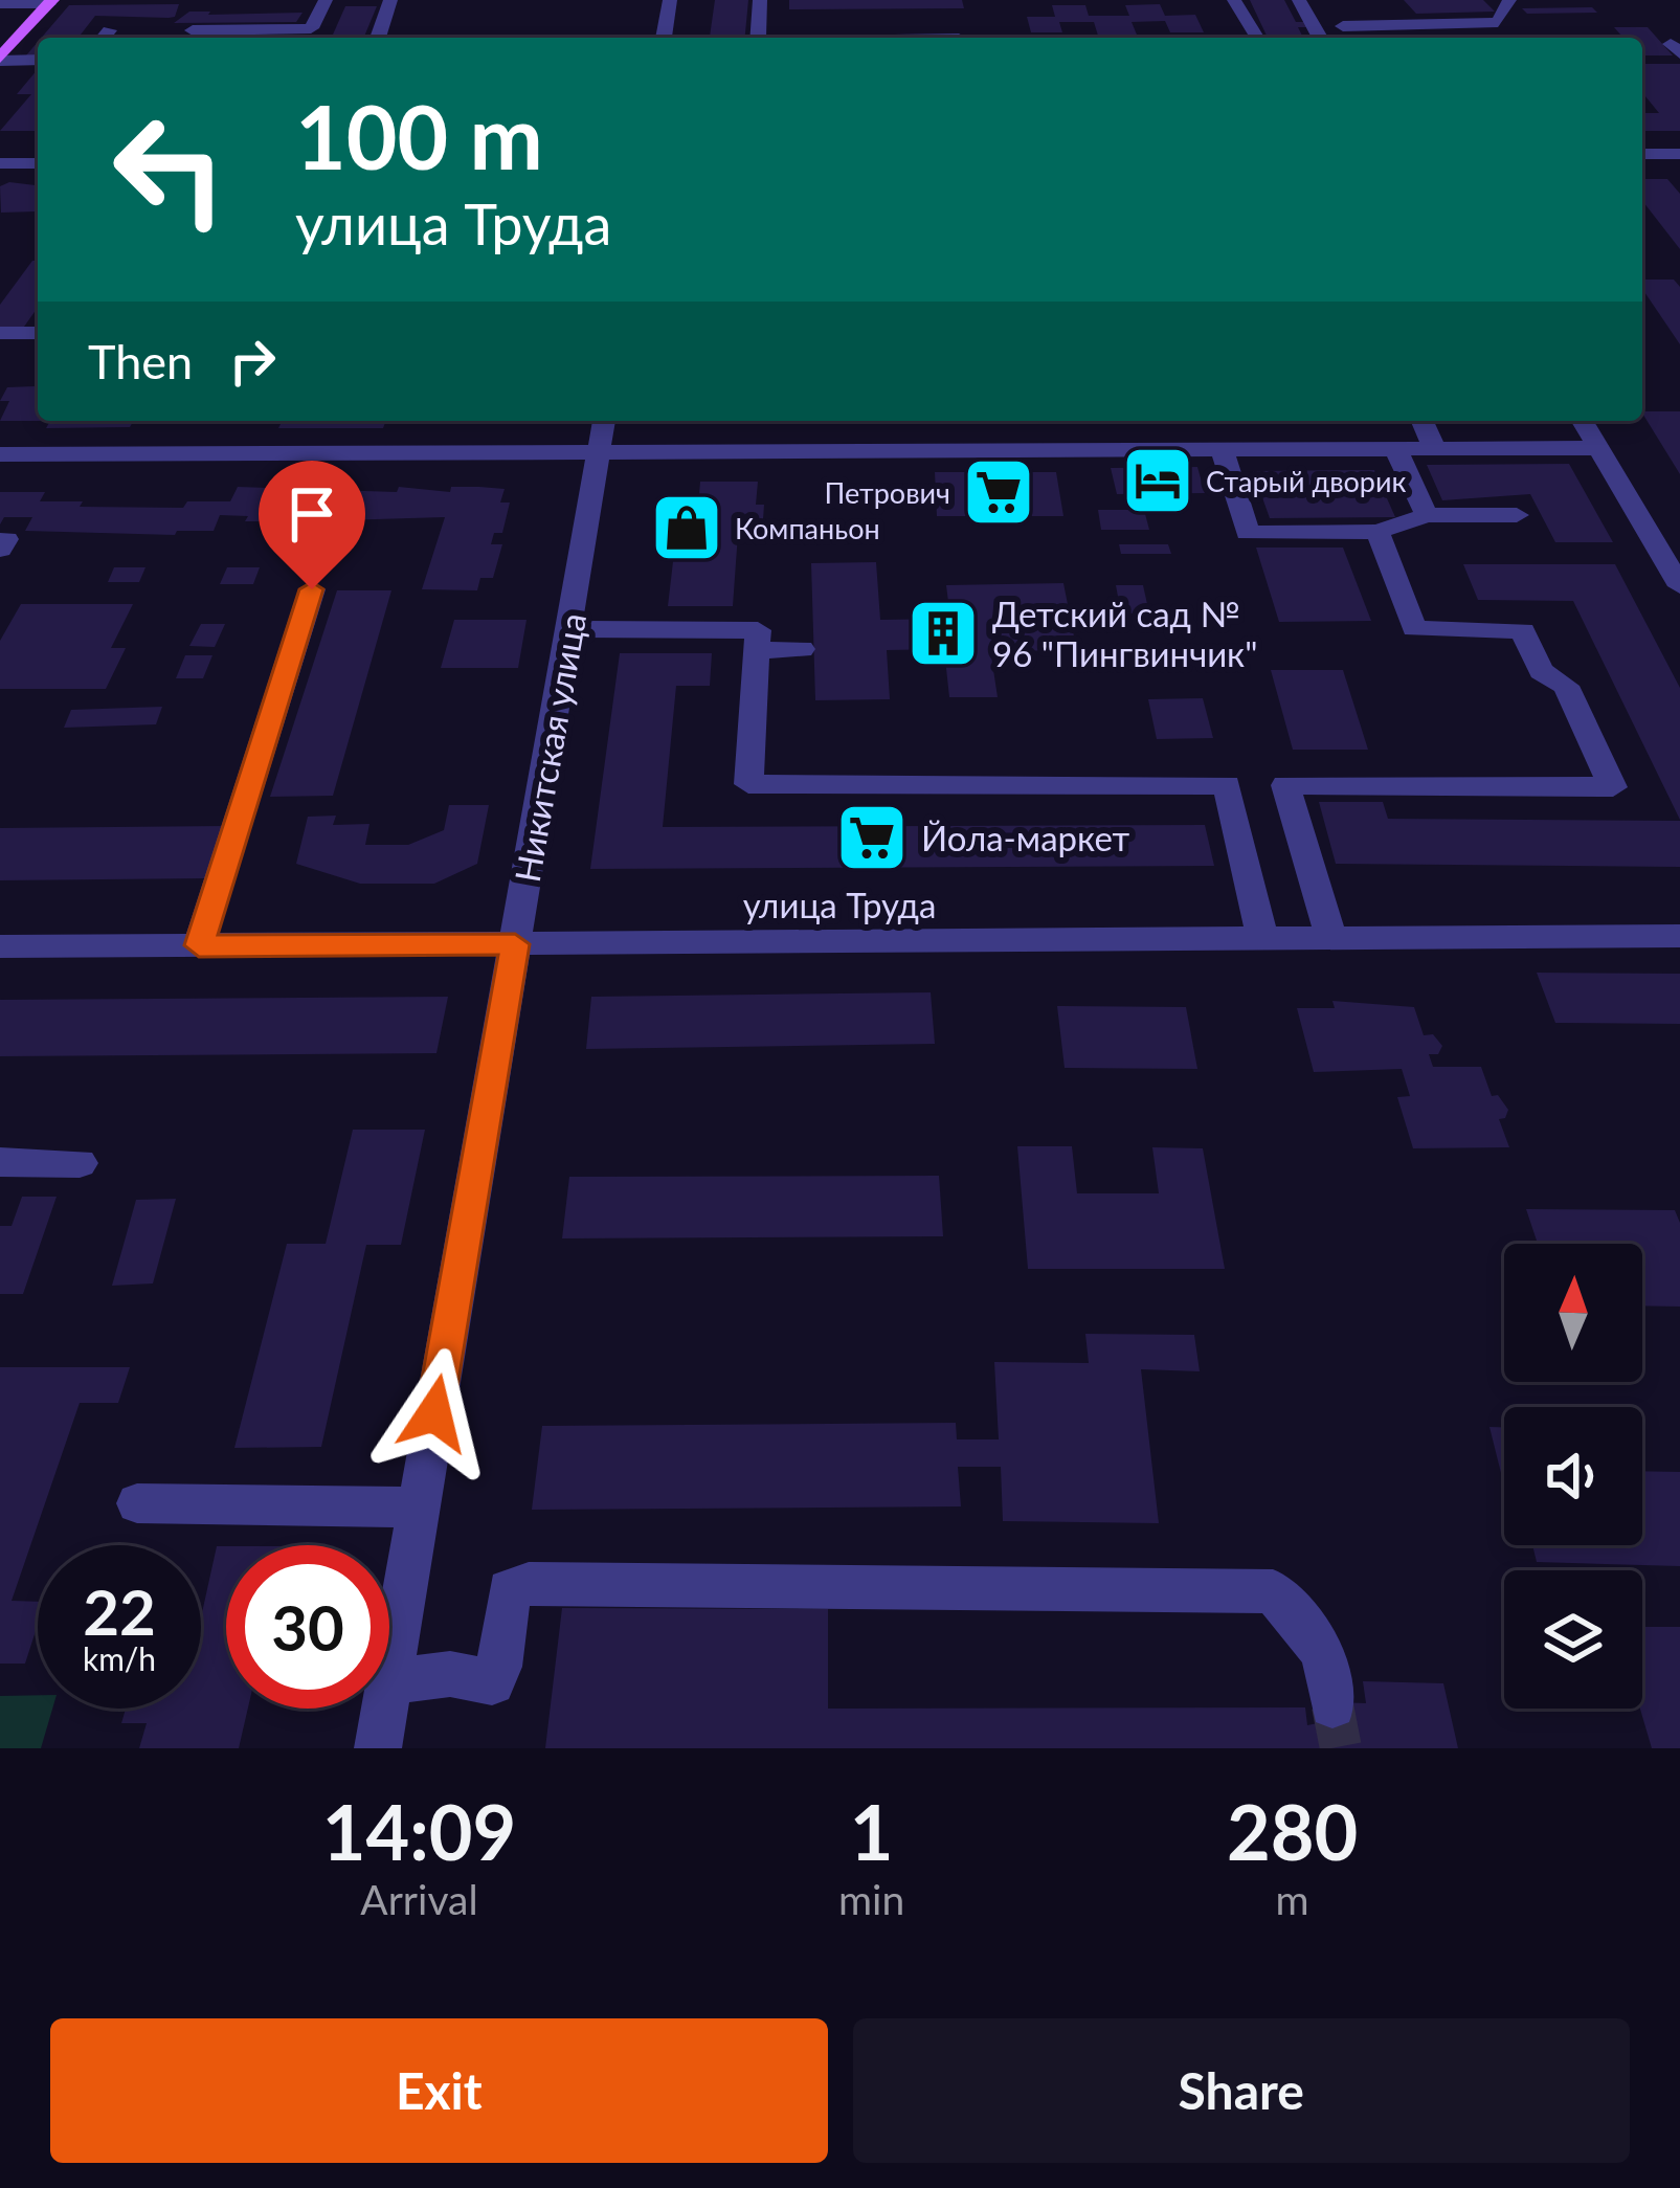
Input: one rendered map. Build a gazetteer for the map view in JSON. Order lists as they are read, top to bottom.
{
  "streets": {
    "street": ["Никитская улица", "улица Труда"]
  },
  "crossings": [
    ["Никитская улица", "улица Труда"]
  ],
  "places": {
    "hotel": ["Старый дворик"],
    "supermarket": ["Петрович", "Йола-маркет"],
    "shop": ["Компаньон"],
    "building": ["Детский сад № 96 \"Пингвинчик\""]
  },
  "north": "top",
  "page": {
    "turn": ["100 m", "улица Труда"],
    "then": "Then",
    "speed": "22 km/h",
    "limit": "30",
    "eta": [
      "14:09",
      "Arrival",
      "1",
      "min",
      "280",
      "m"
    ],
    "buttons": ["Exit", "Share"]
  }
}
